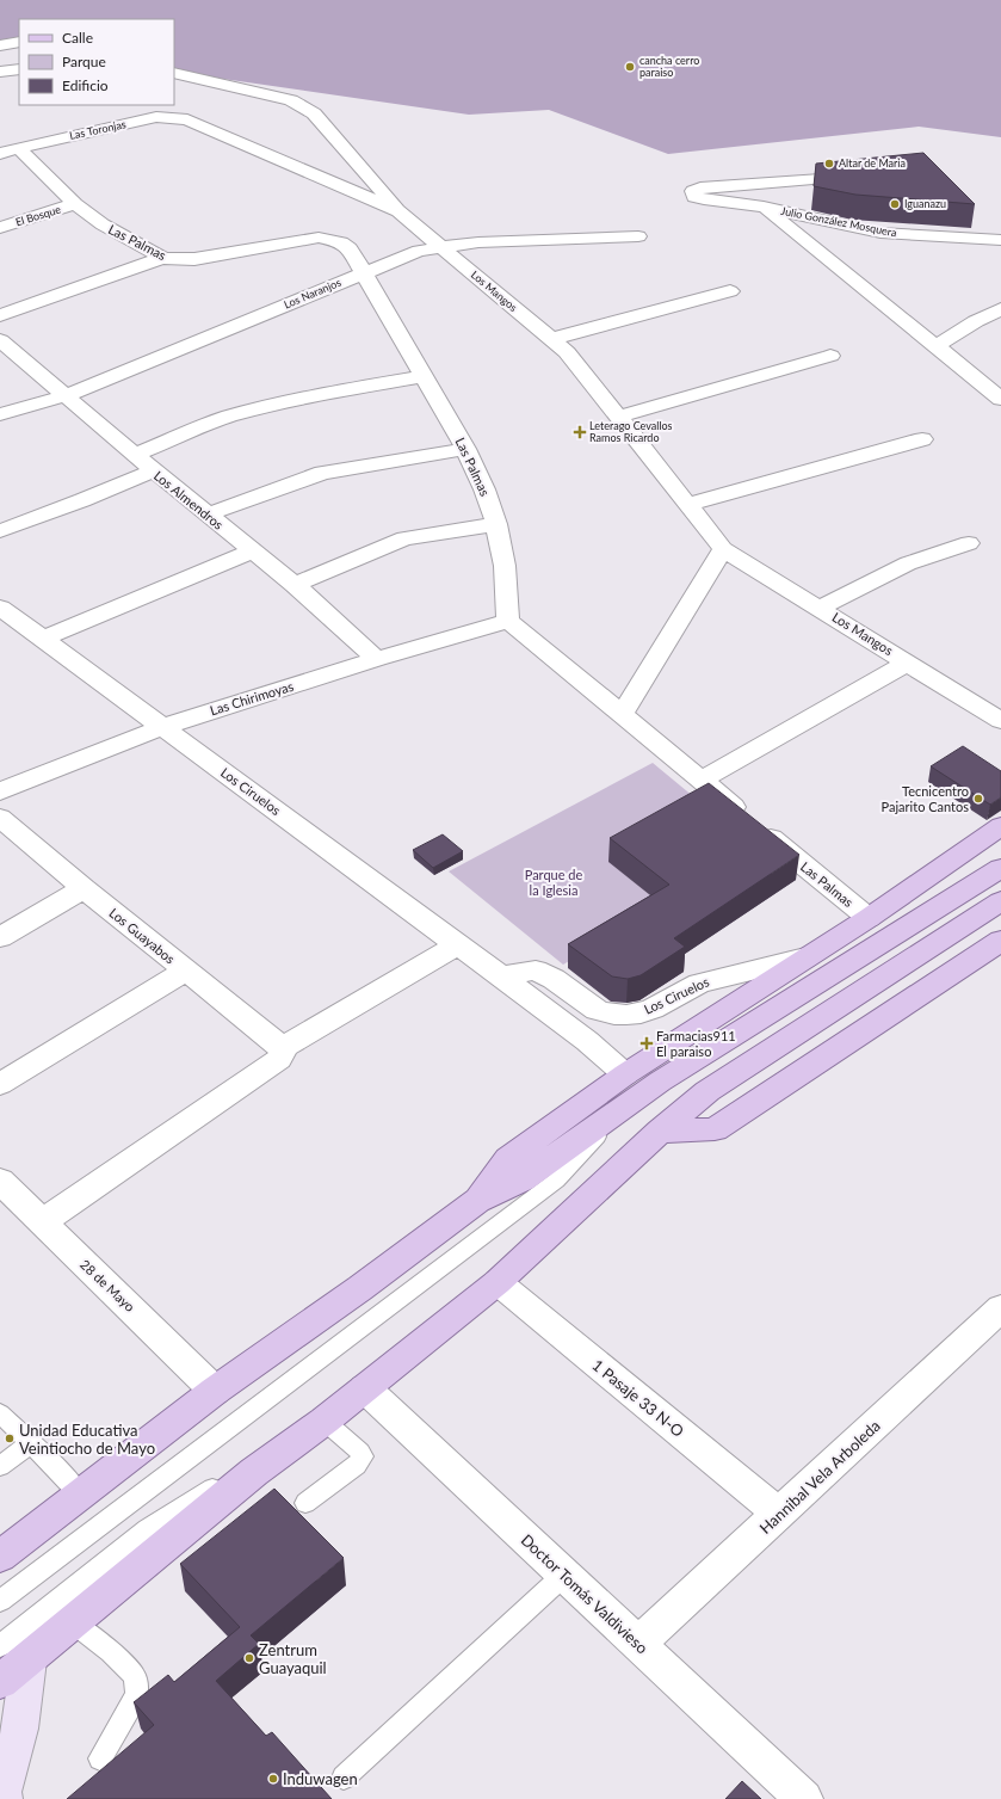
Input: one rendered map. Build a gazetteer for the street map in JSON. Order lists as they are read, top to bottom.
{
  "streets": {
    "street": [
      "Las Toronjas",
      "El Bosque",
      "Julio González Mosquera",
      "Las Palmas",
      "Los Mangos",
      "Los Naranjos",
      "Los Almendros",
      "Las Chirimoyas",
      "Los Ciruelos",
      "Los Guayabos",
      "28 de Mayo",
      "1 Pasaje 33 N-O",
      "Hannibal Vela Arboleda",
      "Doctor Tomás Valdivieso"
    ]
  },
  "crossings": [
    ["Las Toronjas", "Las Palmas"],
    ["Las Toronjas", "Los Mangos"],
    ["El Bosque", "Las Palmas"],
    ["Las Palmas", "Los Naranjos"],
    ["Las Palmas", "Las Chirimoyas"],
    ["Los Mangos", "Los Naranjos"],
    ["Los Naranjos", "Los Almendros"],
    ["Los Almendros", "Las Chirimoyas"],
    ["Las Chirimoyas", "Los Ciruelos"],
    ["1 Pasaje 33 N-O", "Hannibal Vela Arboleda"],
    ["Hannibal Vela Arboleda", "Doctor Tomás Valdivieso"]
  ],
  "parks": ["Parque de la Iglesia"],
  "places": {
    "other": [
      "cancha cerro paraiso",
      "Altar de Maria",
      "Iguanazu",
      "Tecnicentro Pajarito Cantos",
      "Unidad Educativa Veintiocho de Mayo",
      "Zentrum Guayaquil",
      "Induwagen"
    ],
    "health": ["Leterago Cevallos Ramos Ricardo", "Farmacias911 El paraiso"]
  },
  "legend": ["Calle", "Parque", "Edificio"]
}
